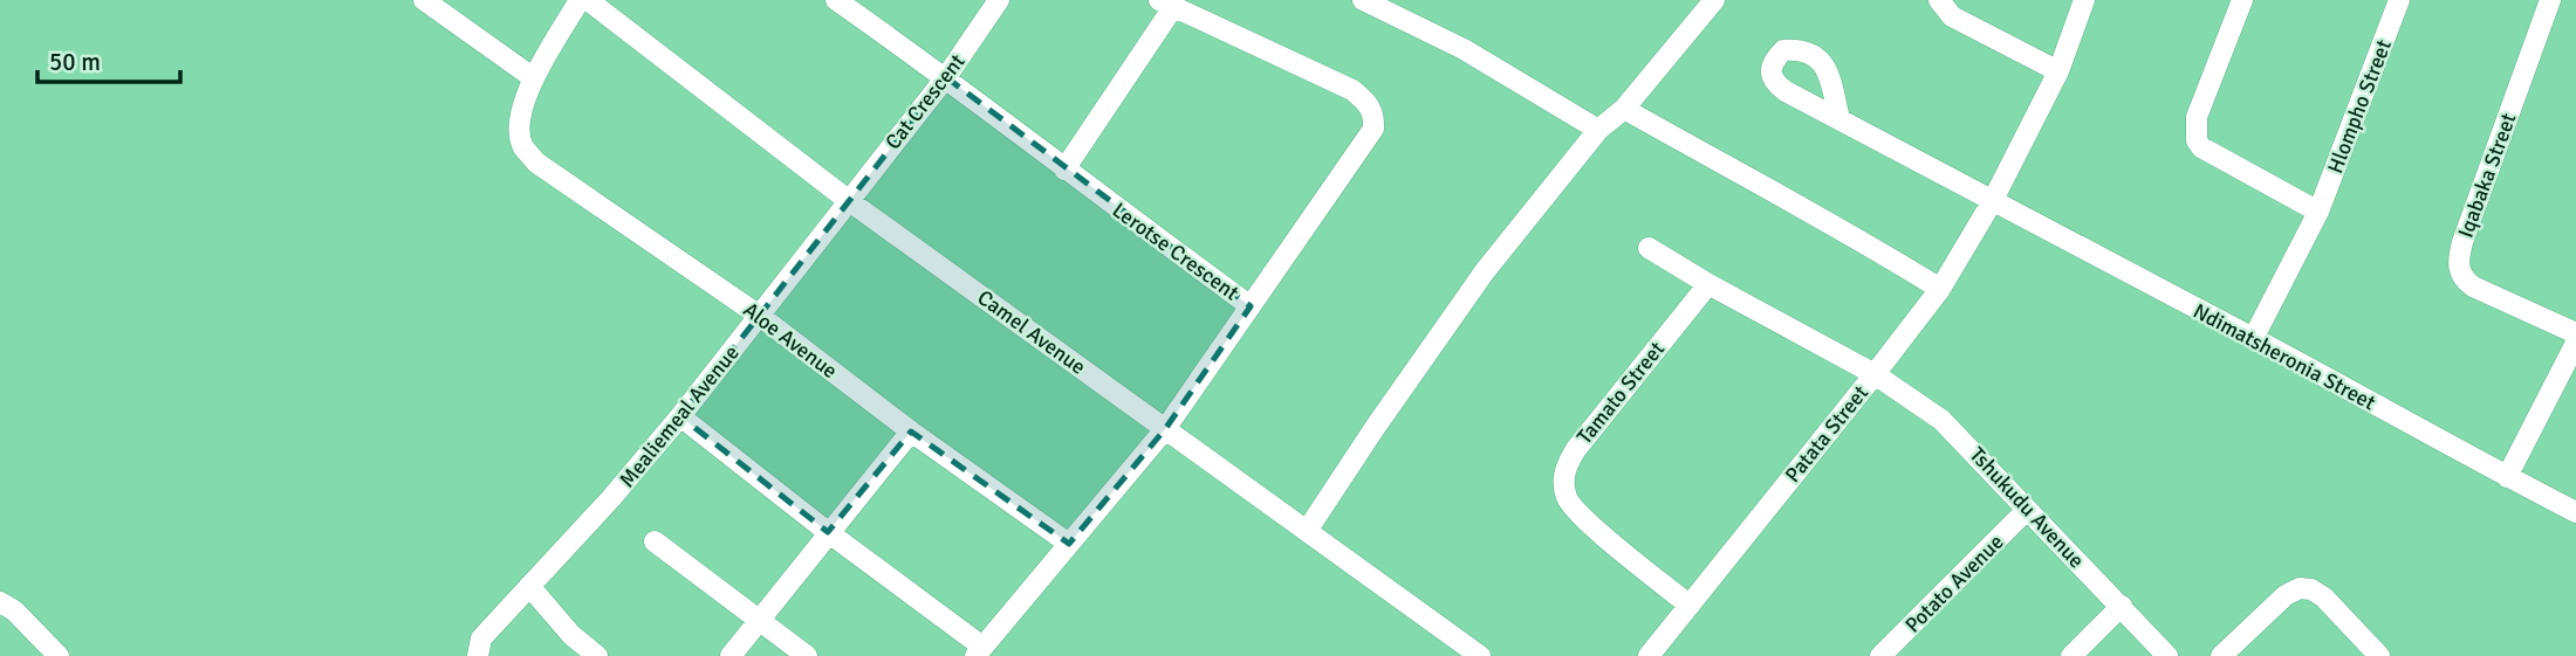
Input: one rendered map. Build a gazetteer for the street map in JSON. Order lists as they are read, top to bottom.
{
  "streets": {
    "street": [
      "Cat Crescent",
      "Hlompho Street",
      "Iqabaka Street",
      "Lerotse Crescent",
      "Camel Avenue",
      "Aloe Avenue",
      "Ndimatsheronia Street",
      "Tamato Street",
      "Mealiemeal Avenue",
      "Patata Street",
      "Tshukudu Avenue",
      "Potato Avenue"
    ]
  },
  "crossings": [
    ["Cat Crescent", "Lerotse Crescent"],
    ["Cat Crescent", "Camel Avenue"],
    ["Cat Crescent", "Mealiemeal Avenue"],
    ["Hlompho Street", "Ndimatsheronia Street"],
    ["Camel Avenue", "Mealiemeal Avenue"],
    ["Aloe Avenue", "Mealiemeal Avenue"],
    ["Ndimatsheronia Street", "Patata Street"],
    ["Tamato Street", "Patata Street"],
    ["Patata Street", "Tshukudu Avenue"],
    ["Tshukudu Avenue", "Potato Avenue"]
  ],
  "scale_bar": "50 m"
}
